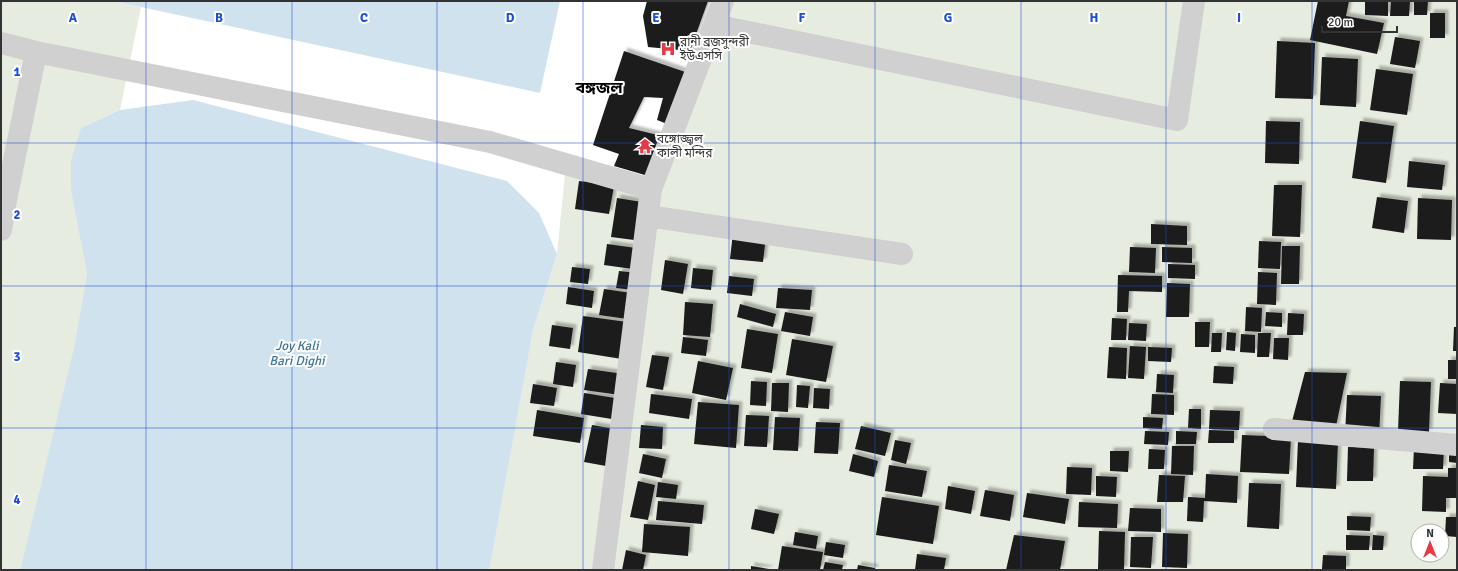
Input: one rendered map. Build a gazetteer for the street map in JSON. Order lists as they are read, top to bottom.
{
  "districts": ["বঙ্গজল"],
  "water": ["Joy Kali Bari Dighi"],
  "places": {
    "hospital": ["রানী ব্রজসুন্দরী ইউএসসি"],
    "temple": ["বঙ্গোজ্জ্বল কালী মন্দির"]
  },
  "scale_bar": "20 m",
  "north": "top",
  "grid": {
    "columns": [
      "A",
      "B",
      "C",
      "D",
      "E",
      "F",
      "G",
      "H",
      "I"
    ],
    "rows": [
      "1",
      "2",
      "3",
      "4"
    ]
  }
}
